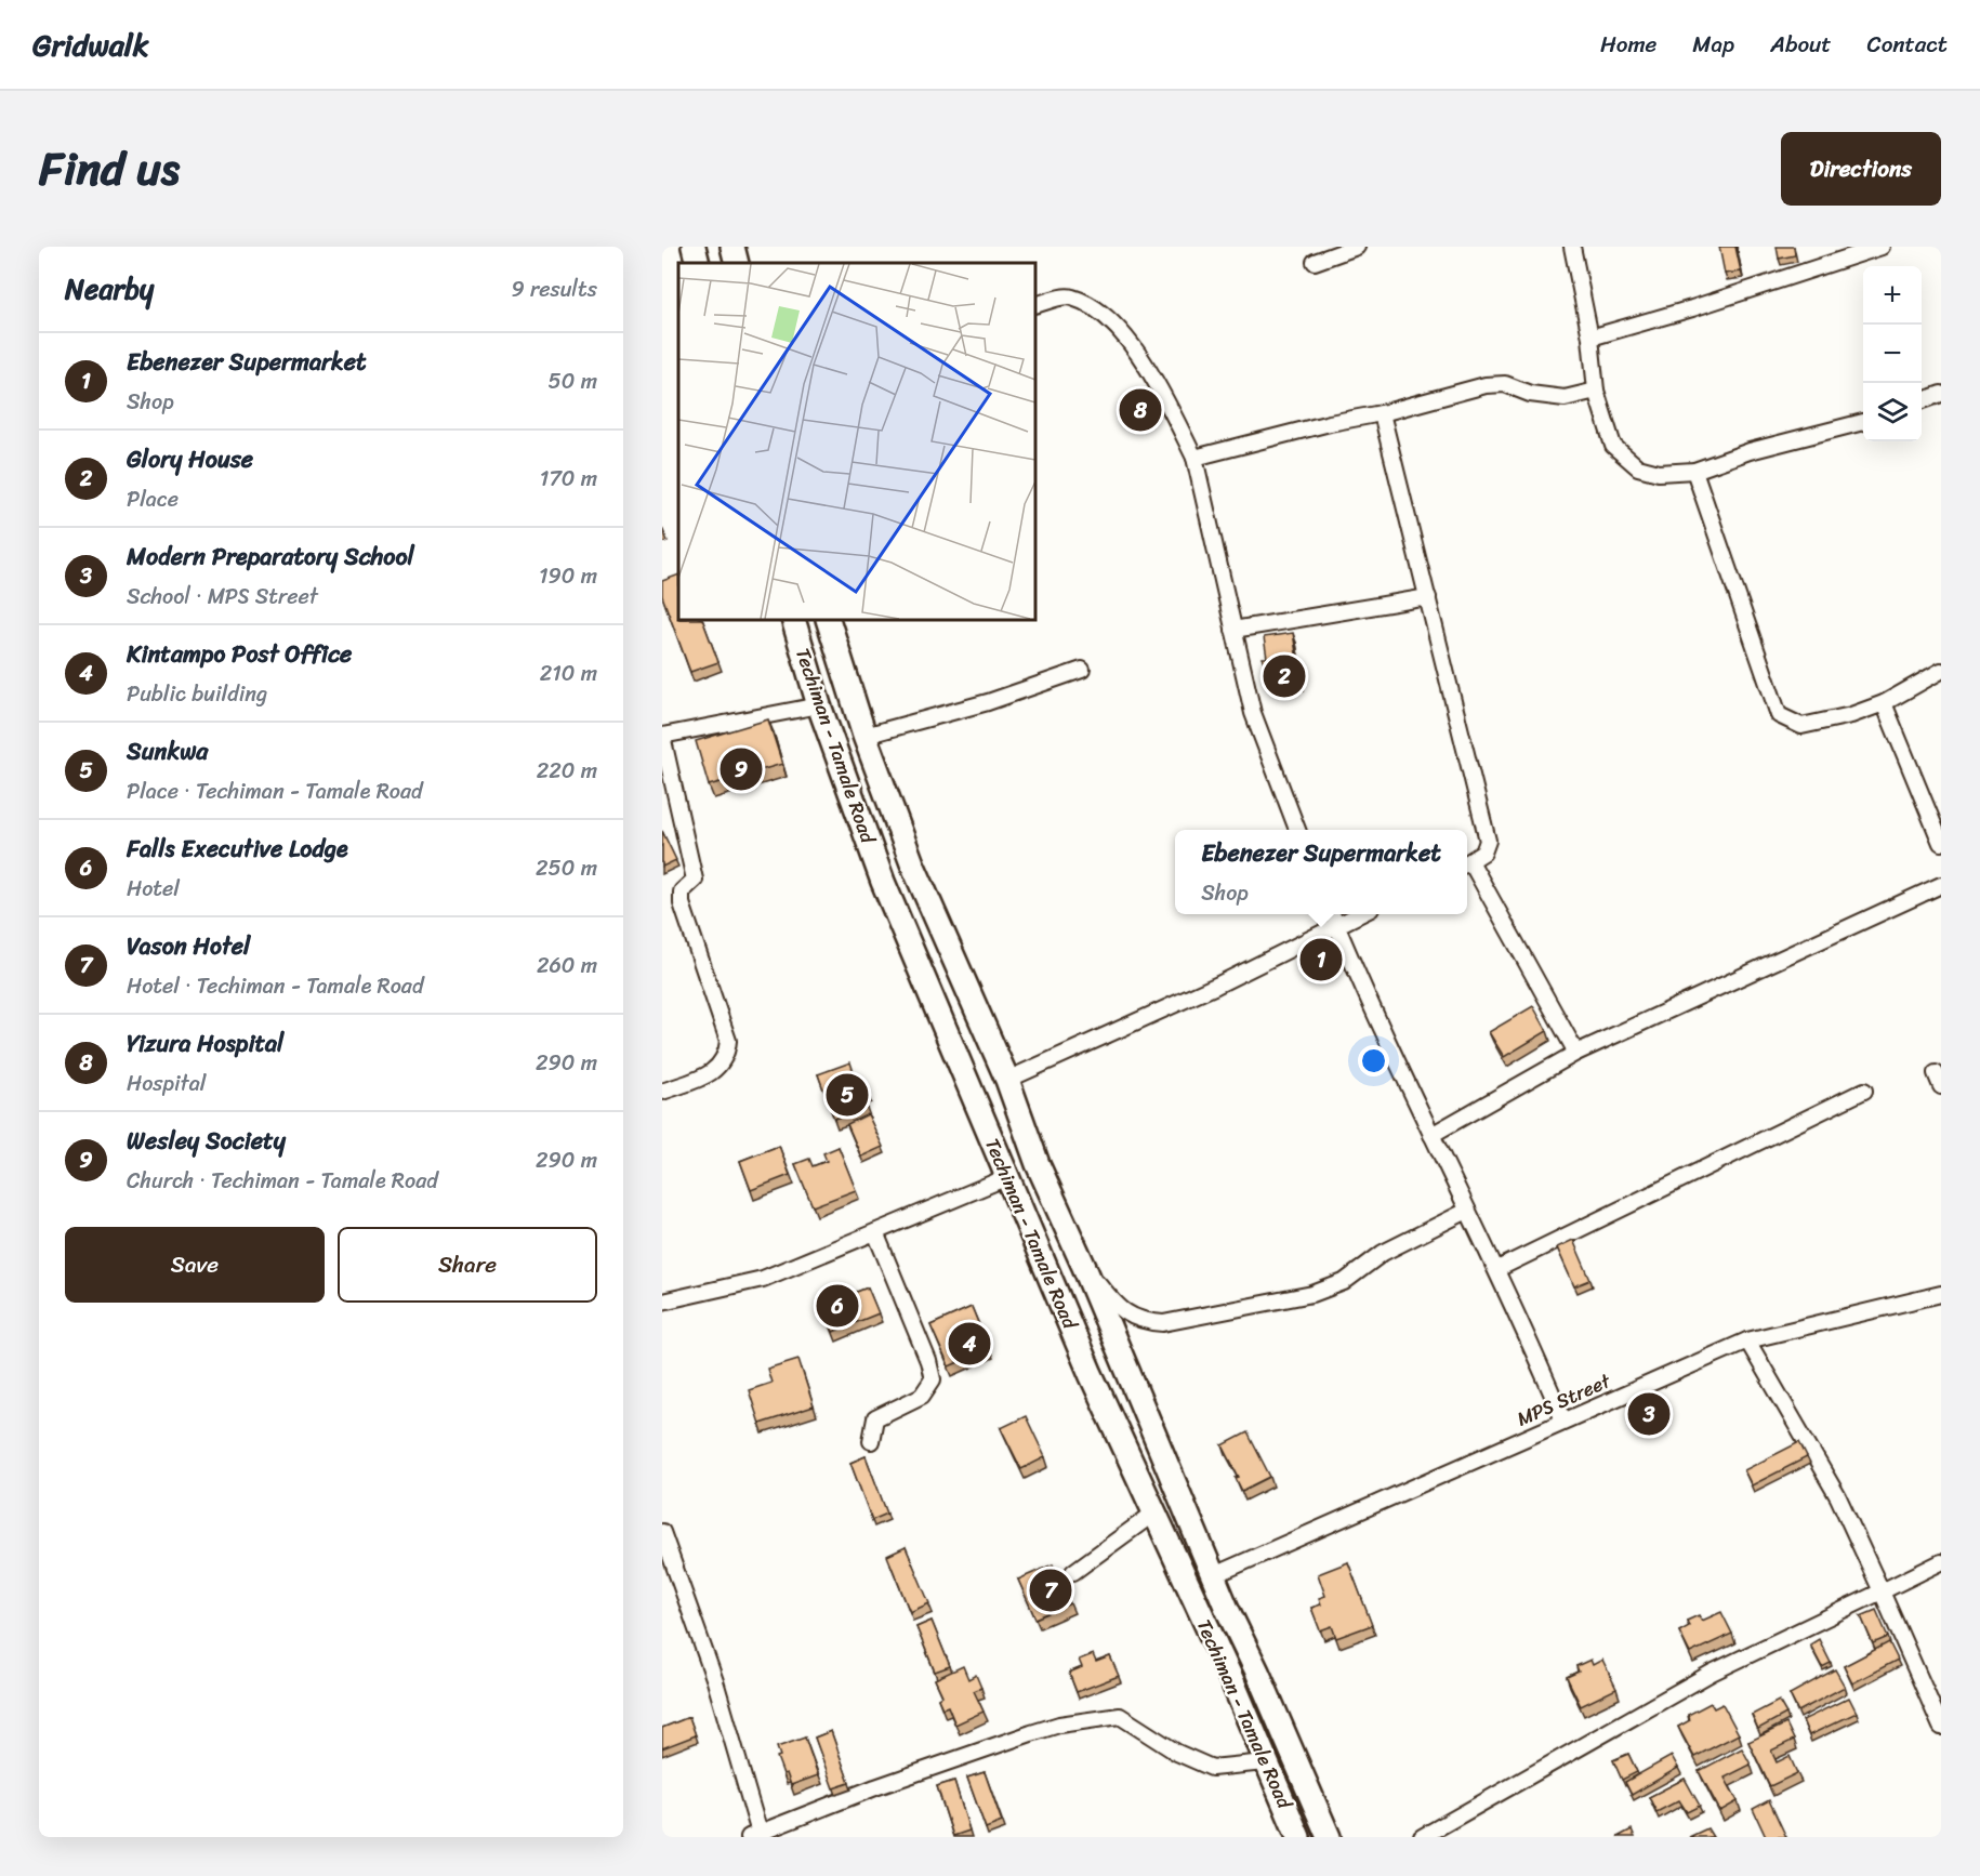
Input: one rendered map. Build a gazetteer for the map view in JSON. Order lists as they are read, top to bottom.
{
  "streets": {
    "highway": ["Techiman - Tamale Road"],
    "street": ["MPS Street"]
  },
  "crossings": [
    ["Techiman - Tamale Road", "MPS Street"]
  ],
  "page": {
    "header": "Gridwalk",
    "nav": [
      "Home",
      "Map",
      "About",
      "Contact"
    ],
    "title": "Find us",
    "buttons": [
      "Directions",
      ["Save", "Share"]
    ],
    "heading": ["Nearby", "9 results"],
    "map_buttons": ["+", "−"],
    "list": [
      {
        "mark": "1",
        "name": "Ebenezer Supermarket",
        "note": "Shop",
        "value": "50 m"
      },
      {
        "mark": "2",
        "name": "Glory House",
        "note": "Place",
        "value": "170 m"
      },
      {
        "mark": "3",
        "name": "Modern Preparatory School",
        "note": "School · MPS Street",
        "value": "190 m"
      },
      {
        "mark": "4",
        "name": "Kintampo Post Office",
        "note": "Public building",
        "value": "210 m"
      },
      {
        "mark": "5",
        "name": "Sunkwa",
        "note": "Place · Techiman - Tamale Road",
        "value": "220 m"
      },
      {
        "mark": "6",
        "name": "Falls Executive Lodge",
        "note": "Hotel",
        "value": "250 m"
      },
      {
        "mark": "7",
        "name": "Vason Hotel",
        "note": "Hotel · Techiman - Tamale Road",
        "value": "260 m"
      },
      {
        "mark": "8",
        "name": "Yizura Hospital",
        "note": "Hospital",
        "value": "290 m"
      },
      {
        "mark": "9",
        "name": "Wesley Society",
        "note": "Church · Techiman - Tamale Road",
        "value": "290 m"
      }
    ],
    "pins": [
      "8",
      "2",
      "9",
      "1",
      "5",
      "6",
      "4",
      "3",
      "7"
    ],
    "popup": ["Ebenezer Supermarket", "Shop"]
  }
}
